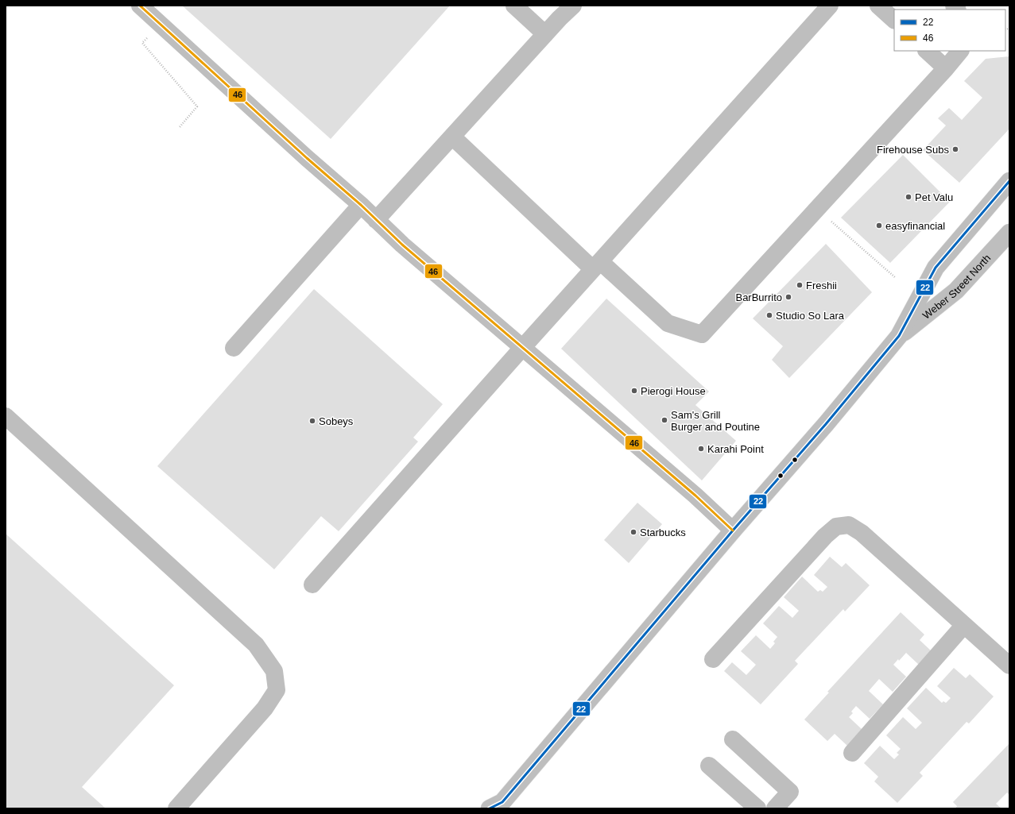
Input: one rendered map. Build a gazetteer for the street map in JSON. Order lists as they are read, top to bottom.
{
  "streets": {
    "main road": ["Weber Street North"]
  },
  "places": [
    "Firehouse Subs",
    "Pet Valu",
    "easyfinancial",
    "Freshii",
    "BarBurrito",
    "Studio So Lara",
    "Pierogi House",
    "Sam's Grill Burger and Poutine",
    "Sobeys",
    "Karahi Point",
    "Starbucks"
  ],
  "lines": ["transit line 46", "transit line 22"],
  "legend": ["22", "46"]
}
